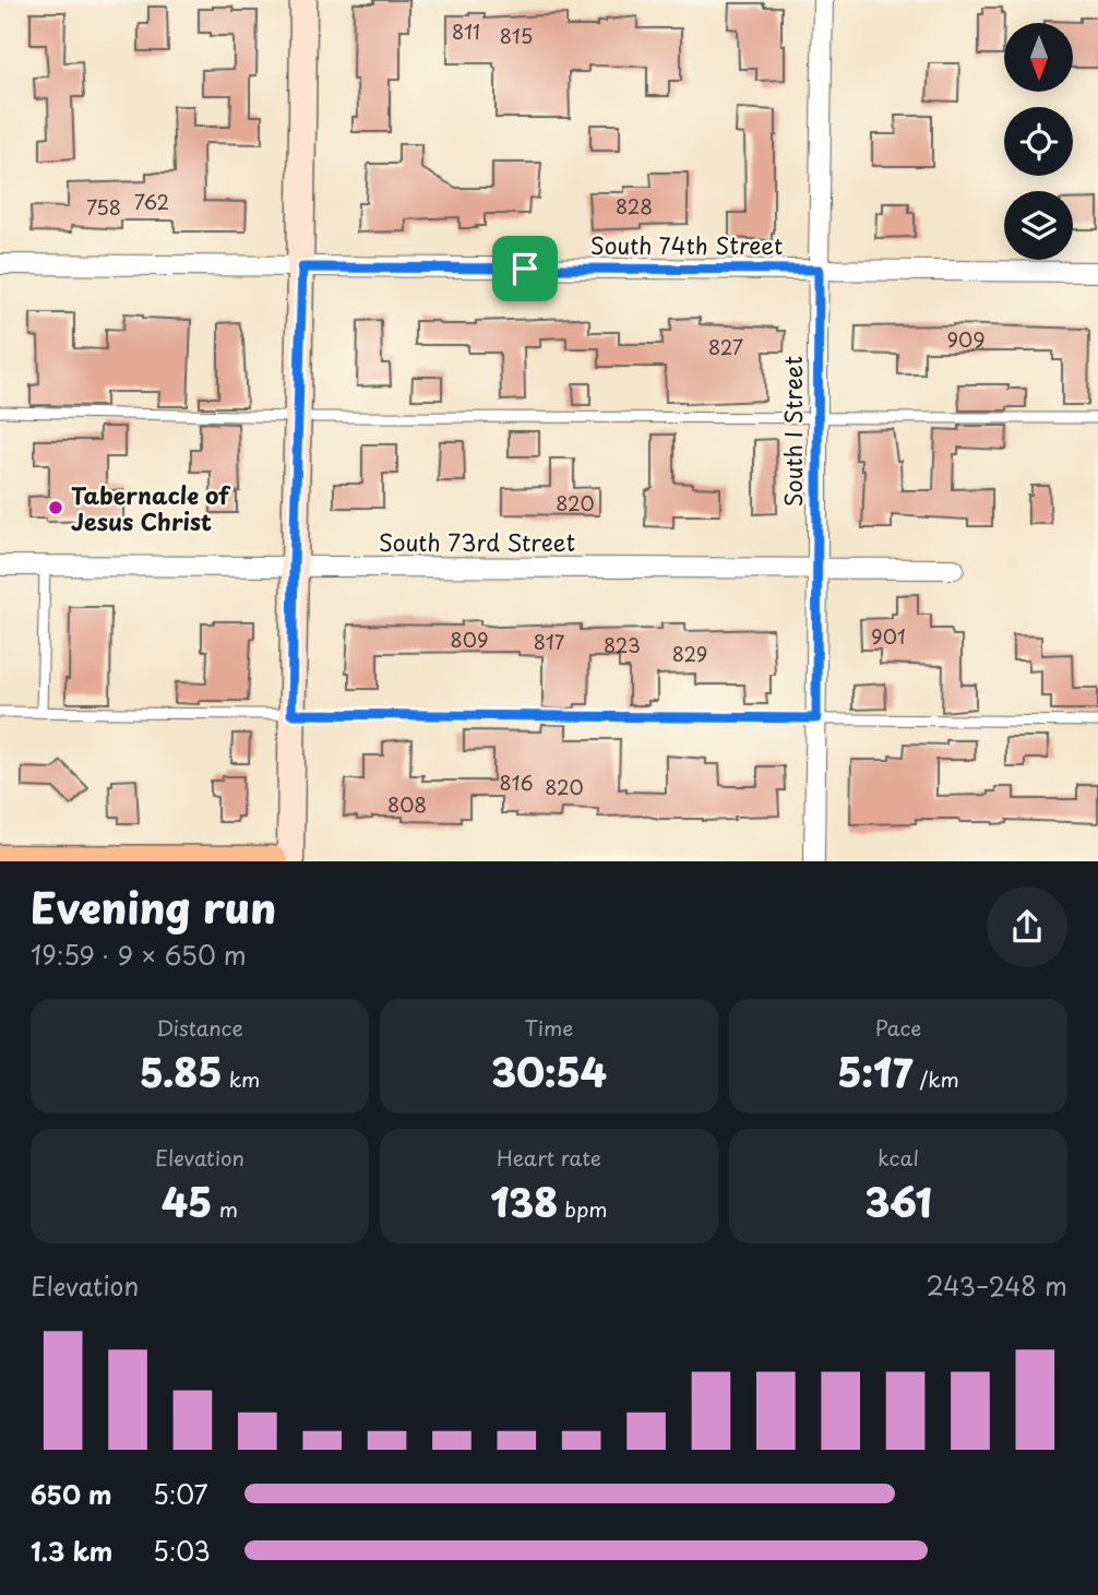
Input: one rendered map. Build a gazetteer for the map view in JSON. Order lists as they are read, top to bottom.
{
  "streets": {
    "street": ["South 74th Street", "South I Street", "South 73rd Street"]
  },
  "crossings": [
    ["South 74th Street", "South I Street"],
    ["South I Street", "South 73rd Street"]
  ],
  "places": ["Tabernacle of Jesus Christ"],
  "house_numbers": [
    "811",
    "815",
    "762",
    "828",
    "758",
    "909",
    "827",
    "820",
    "901",
    "809",
    "817",
    "823",
    "829",
    "816",
    "820",
    "808"
  ],
  "north": "bottom",
  "page": {
    "heading": ["Evening run", "19:59 · 9 × 650 m"],
    "stats": [
      ["Distance", "5.85 km"],
      ["Time", "30:54"],
      ["Pace", "5:17 /km"],
      ["Elevation", "45 m"],
      ["Heart rate", "138 bpm"],
      ["kcal", "361"]
    ],
    "chart": ["Elevation", "243–248 m"],
    "list": [
      {
        "name": "650 m",
        "note": "5:07"
      },
      {
        "name": "1.3 km",
        "note": "5:03"
      }
    ]
  }
}
